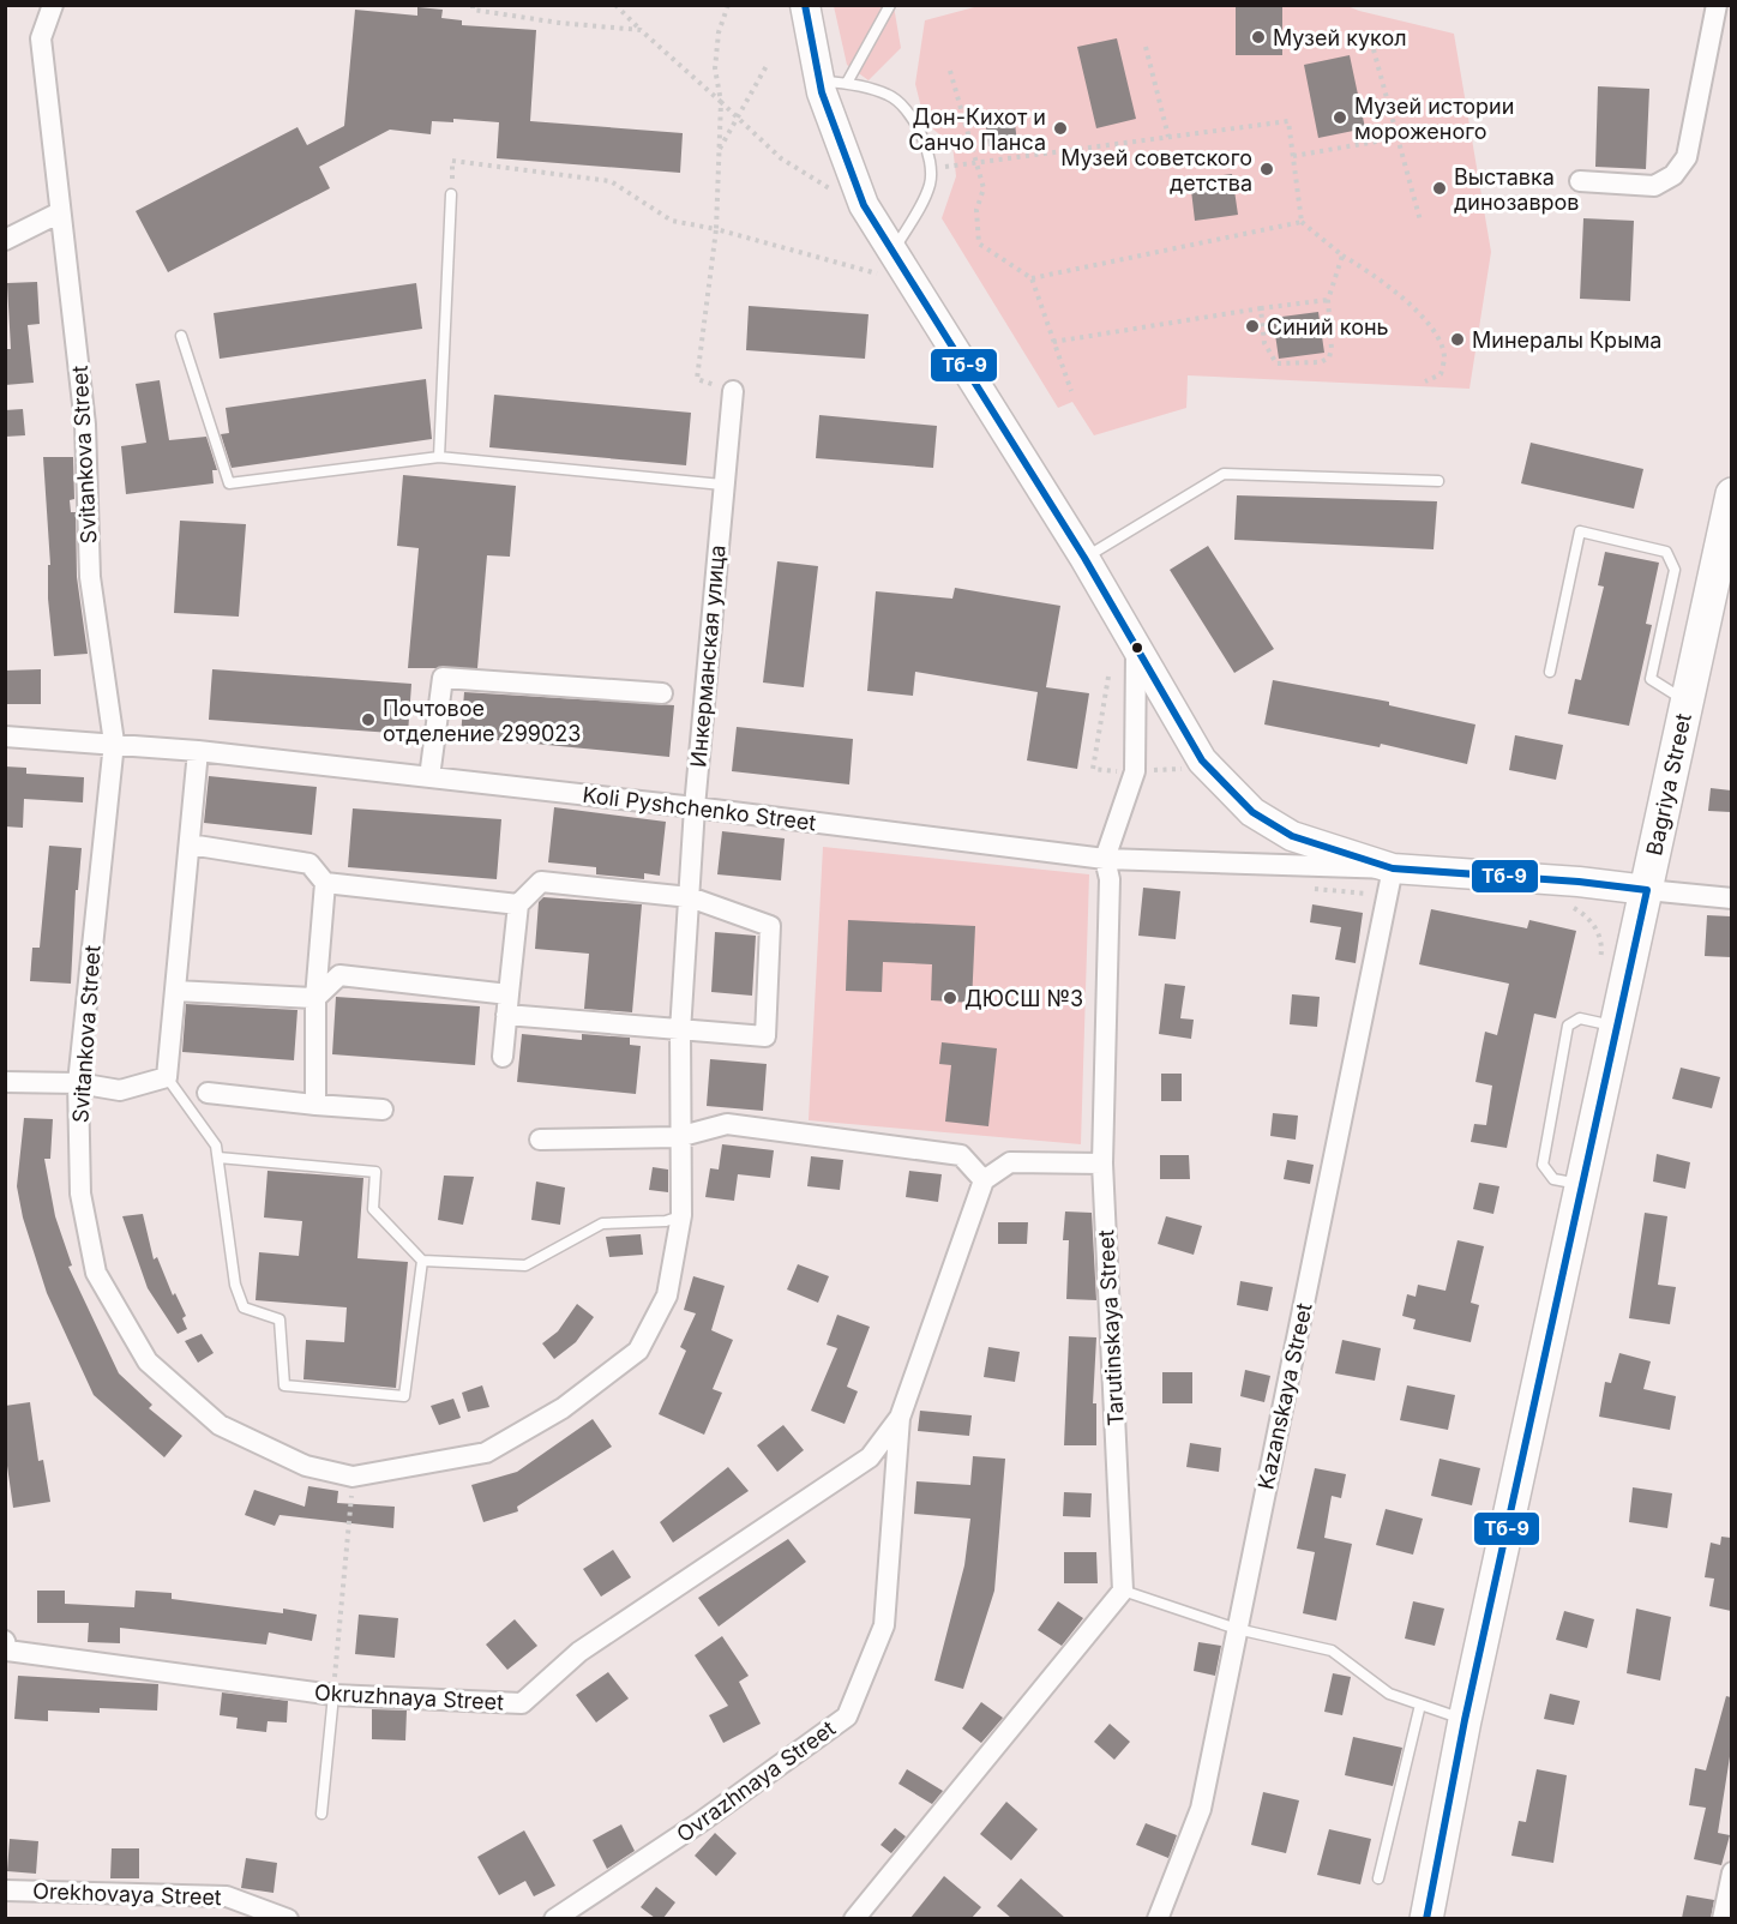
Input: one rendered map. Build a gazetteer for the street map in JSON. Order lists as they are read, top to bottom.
{
  "streets": {
    "main road": ["Bagriya Street"],
    "street": [
      "Svitankova Street",
      "Инкерманская улица",
      "Koli Pyshchenko Street",
      "Tarutinskaya Street",
      "Kazanskaya Street",
      "Okruzhnaya Street",
      "Ovrazhnaya Street",
      "Orekhovaya Street"
    ]
  },
  "crossings": [
    ["Svitankova Street", "Инкерманская улица"],
    ["Svitankova Street", "Koli Pyshchenko Street"],
    ["Инкерманская улица", "Koli Pyshchenko Street"],
    ["Koli Pyshchenko Street", "Tarutinskaya Street"],
    ["Koli Pyshchenko Street", "Kazanskaya Street"],
    ["Okruzhnaya Street", "Ovrazhnaya Street"]
  ],
  "places": [
    "Музей кукол",
    "Музей истории мороженого",
    "Дон-Кихот и Санчо Панса",
    "Музей советского детства",
    "Выставка динозавров",
    "Синий конь",
    "Минералы Крыма",
    "Почтовое отделение 299023",
    "ДЮСШ №3"
  ],
  "lines": ["transit line Тб-9"]
}
